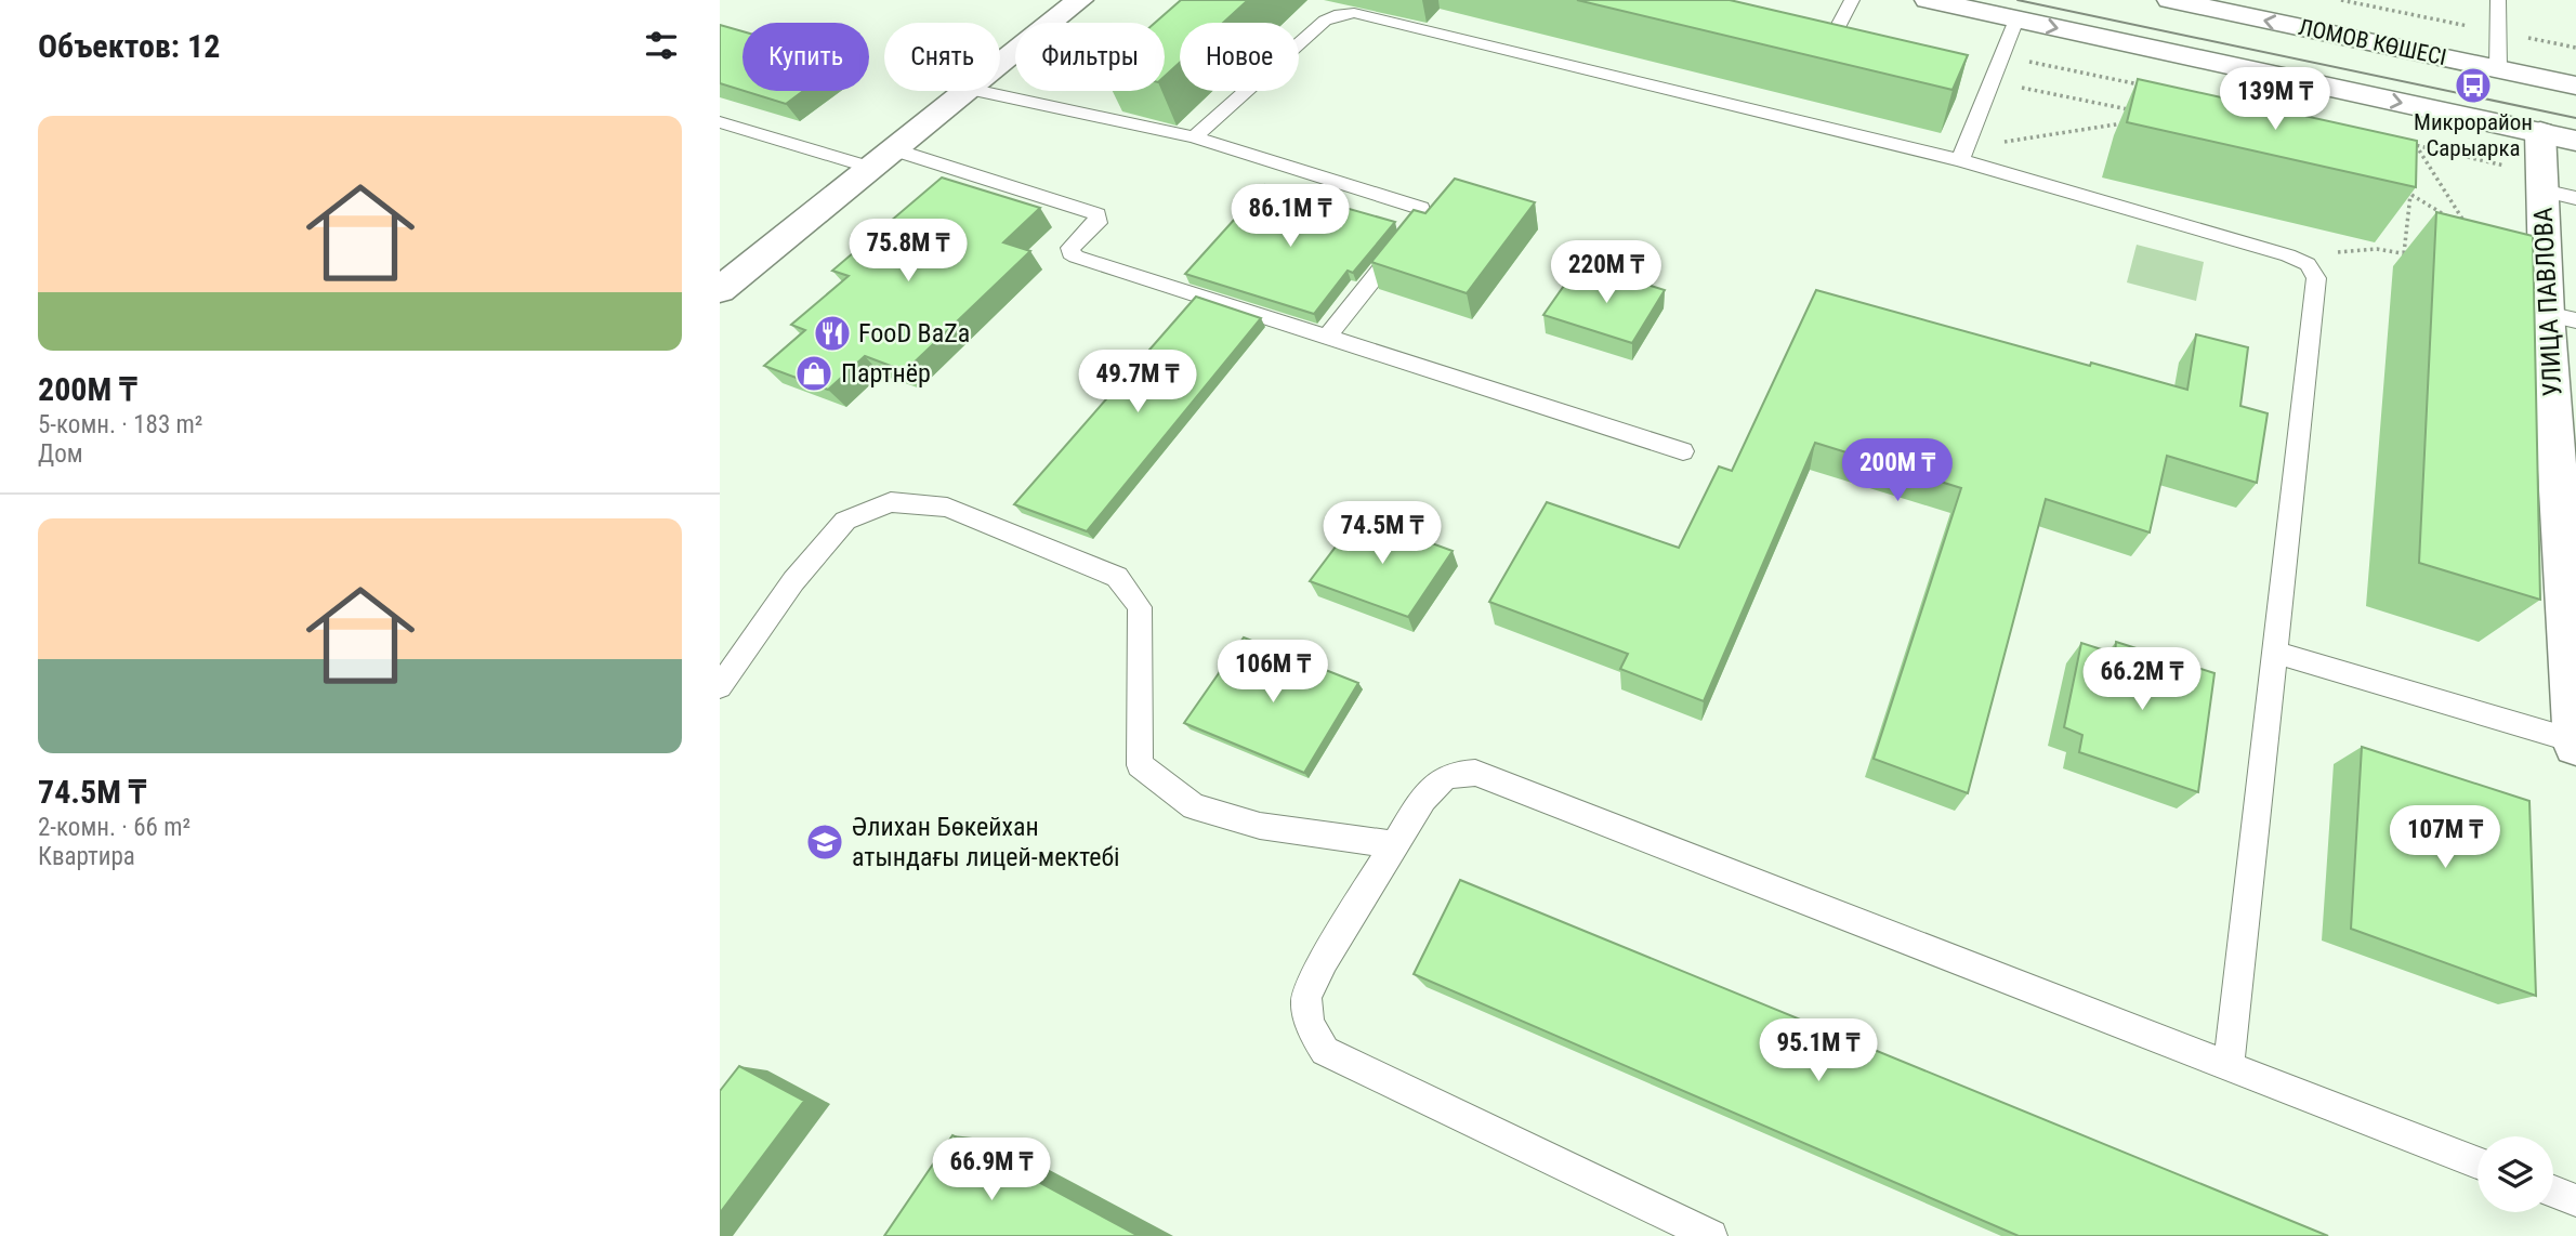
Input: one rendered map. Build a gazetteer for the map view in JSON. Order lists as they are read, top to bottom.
{
  "streets": {
    "main road": ["ЛОМОВ КӨШЕСІ", "УЛИЦА ПАВЛОВА"]
  },
  "crossings": [
    ["ЛОМОВ КӨШЕСІ", "УЛИЦА ПАВЛОВА"]
  ],
  "places": {
    "bus stop": ["Микрорайон Сарыарка"],
    "restaurant": ["FooD BaZa"],
    "shop": ["Партнёр"],
    "school or university": ["Әлихан Бөкейхан атындағы лицей-мектебі"]
  },
  "page": {
    "heading": "Объектов: 12",
    "chip": [
      "Купить",
      "Снять",
      "Фильтры",
      "Новое"
    ],
    "price": [
      "139M ₸",
      "86.1M ₸",
      "75.8M ₸",
      "220M ₸",
      "49.7M ₸",
      "200M ₸",
      "74.5M ₸",
      "106M ₸",
      "66.2M ₸",
      "107M ₸",
      "95.1M ₸",
      "66.9M ₸"
    ],
    "list": [
      {
        "name": "200M ₸",
        "note": "5-комн. · 183 m² · Дом"
      },
      {
        "name": "74.5M ₸",
        "note": "2-комн. · 66 m² · Квартира"
      }
    ]
  }
}
